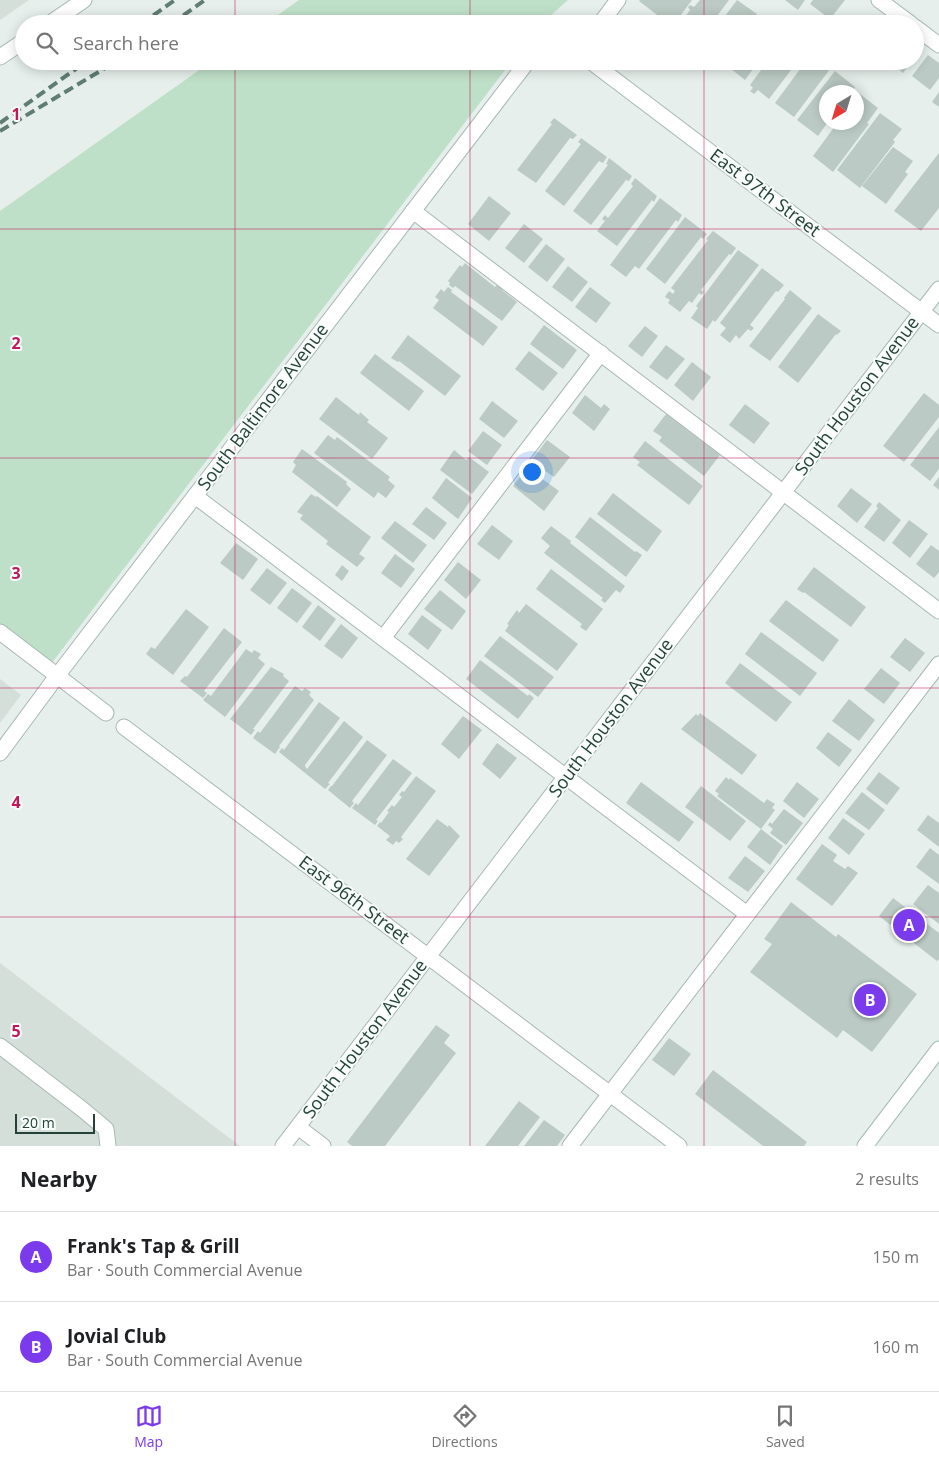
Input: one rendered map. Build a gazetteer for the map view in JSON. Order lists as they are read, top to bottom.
{
  "streets": {
    "street": [
      "East 97th Street",
      "South Houston Avenue",
      "South Baltimore Avenue",
      "East 96th Street"
    ]
  },
  "crossings": [
    ["East 97th Street", "South Houston Avenue"],
    ["South Houston Avenue", "East 96th Street"]
  ],
  "scale_bar": "20 m",
  "north": "bottom left",
  "page": {
    "search": "Search here",
    "pins": ["A", "B"],
    "scale": "20 m",
    "heading": ["Nearby", "2 results"],
    "list": [
      {
        "mark": "A",
        "name": "Frank's Tap & Grill",
        "note": "Bar · South Commercial Avenue",
        "value": "150 m"
      },
      {
        "mark": "B",
        "name": "Jovial Club",
        "note": "Bar · South Commercial Avenue",
        "value": "160 m"
      }
    ],
    "nav": ["Map", "Directions", "Saved"]
  },
  "grid": {
    "rows": [
      "1",
      "2",
      "3",
      "4",
      "5"
    ]
  }
}
